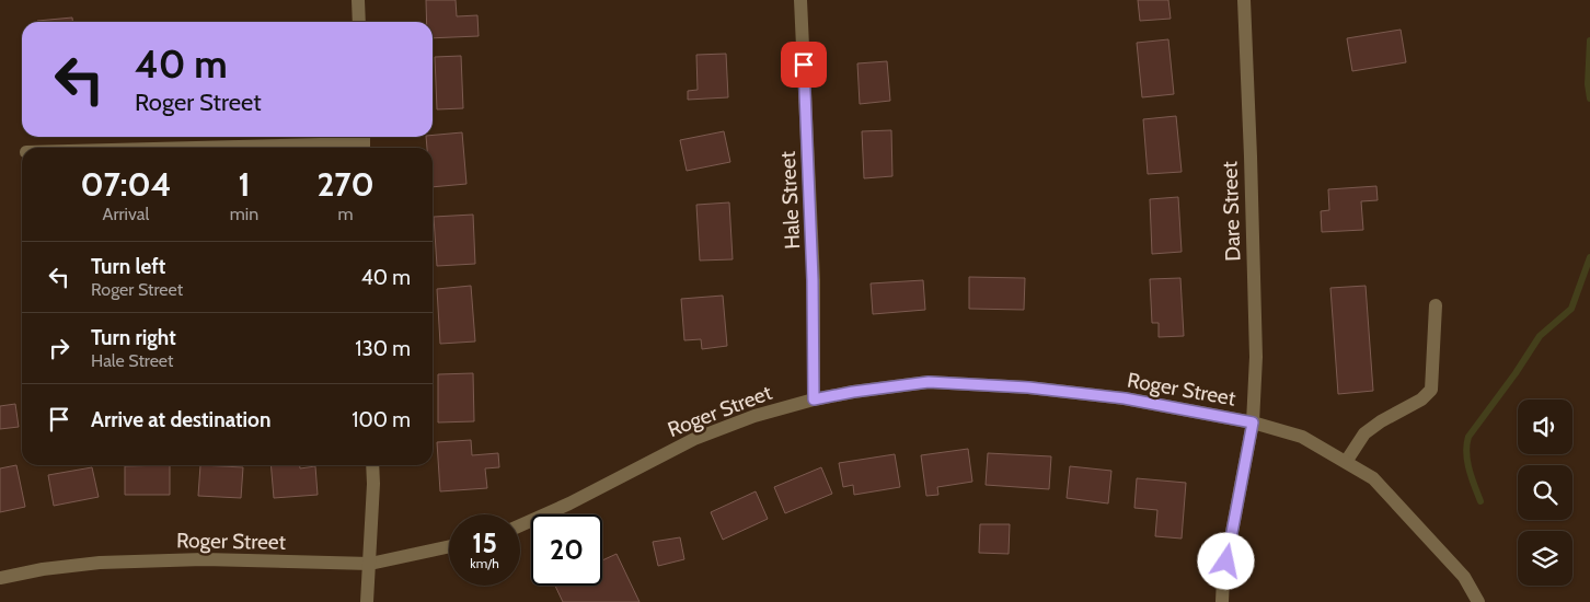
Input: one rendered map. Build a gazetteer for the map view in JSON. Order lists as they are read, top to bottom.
{
  "streets": {
    "street": ["Hale Street", "Dare Street", "Roger Street"]
  },
  "crossings": [
    ["Hale Street", "Roger Street"],
    ["Dare Street", "Roger Street"]
  ],
  "page": {
    "turn": ["40 m", "Roger Street"],
    "eta": [
      "07:04",
      "Arrival",
      "1",
      "min",
      "270",
      "m"
    ],
    "list": [
      {
        "name": "Turn left",
        "note": "Roger Street",
        "value": "40 m"
      },
      {
        "name": "Turn right",
        "note": "Hale Street",
        "value": "130 m"
      },
      {
        "name": "Arrive at destination",
        "value": "100 m"
      }
    ],
    "speed": "15 km/h",
    "limit": "20"
  }
}
